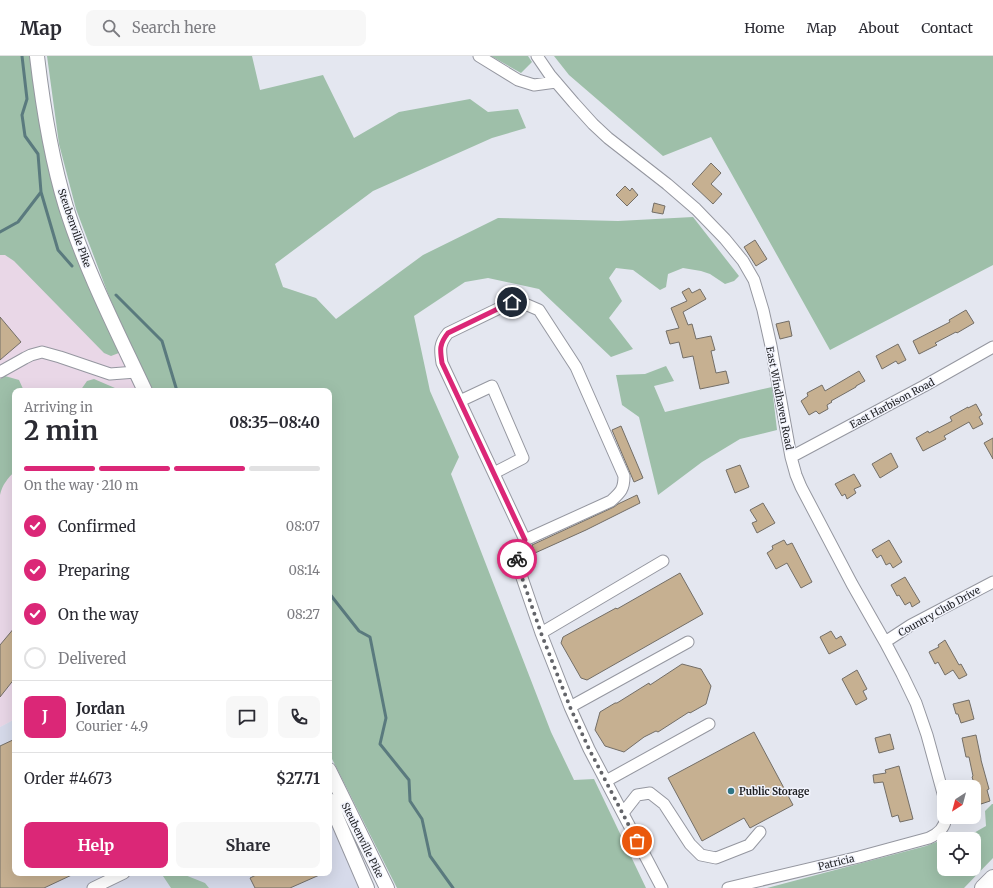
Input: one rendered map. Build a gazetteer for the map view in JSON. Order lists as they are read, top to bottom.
{
  "streets": {
    "main road": ["Steubenville Pike"],
    "street": [
      "East Windhaven Road",
      "East Harbison Road",
      "Country Club Drive",
      "Patricia"
    ]
  },
  "crossings": [
    ["East Windhaven Road", "East Harbison Road"],
    ["East Windhaven Road", "Country Club Drive"]
  ],
  "places": ["Public Storage"],
  "north": "bottom left",
  "page": {
    "header": "Map",
    "search": "Search here",
    "nav": [
      "Home",
      "Map",
      "About",
      "Contact"
    ],
    "heading": ["2 min", "Arriving in", "08:35–08:40"],
    "panel": [
      "Jordan",
      "Courier · 4.9",
      "Order #4673",
      "$27.71"
    ],
    "bar": "On the way · 210 m",
    "list": [
      ["Confirmed", "08:07"],
      ["Preparing", "08:14"],
      ["On the way", "08:27"],
      "Delivered"
    ],
    "round": "J",
    "buttons": ["Help", "Share"]
  }
}
